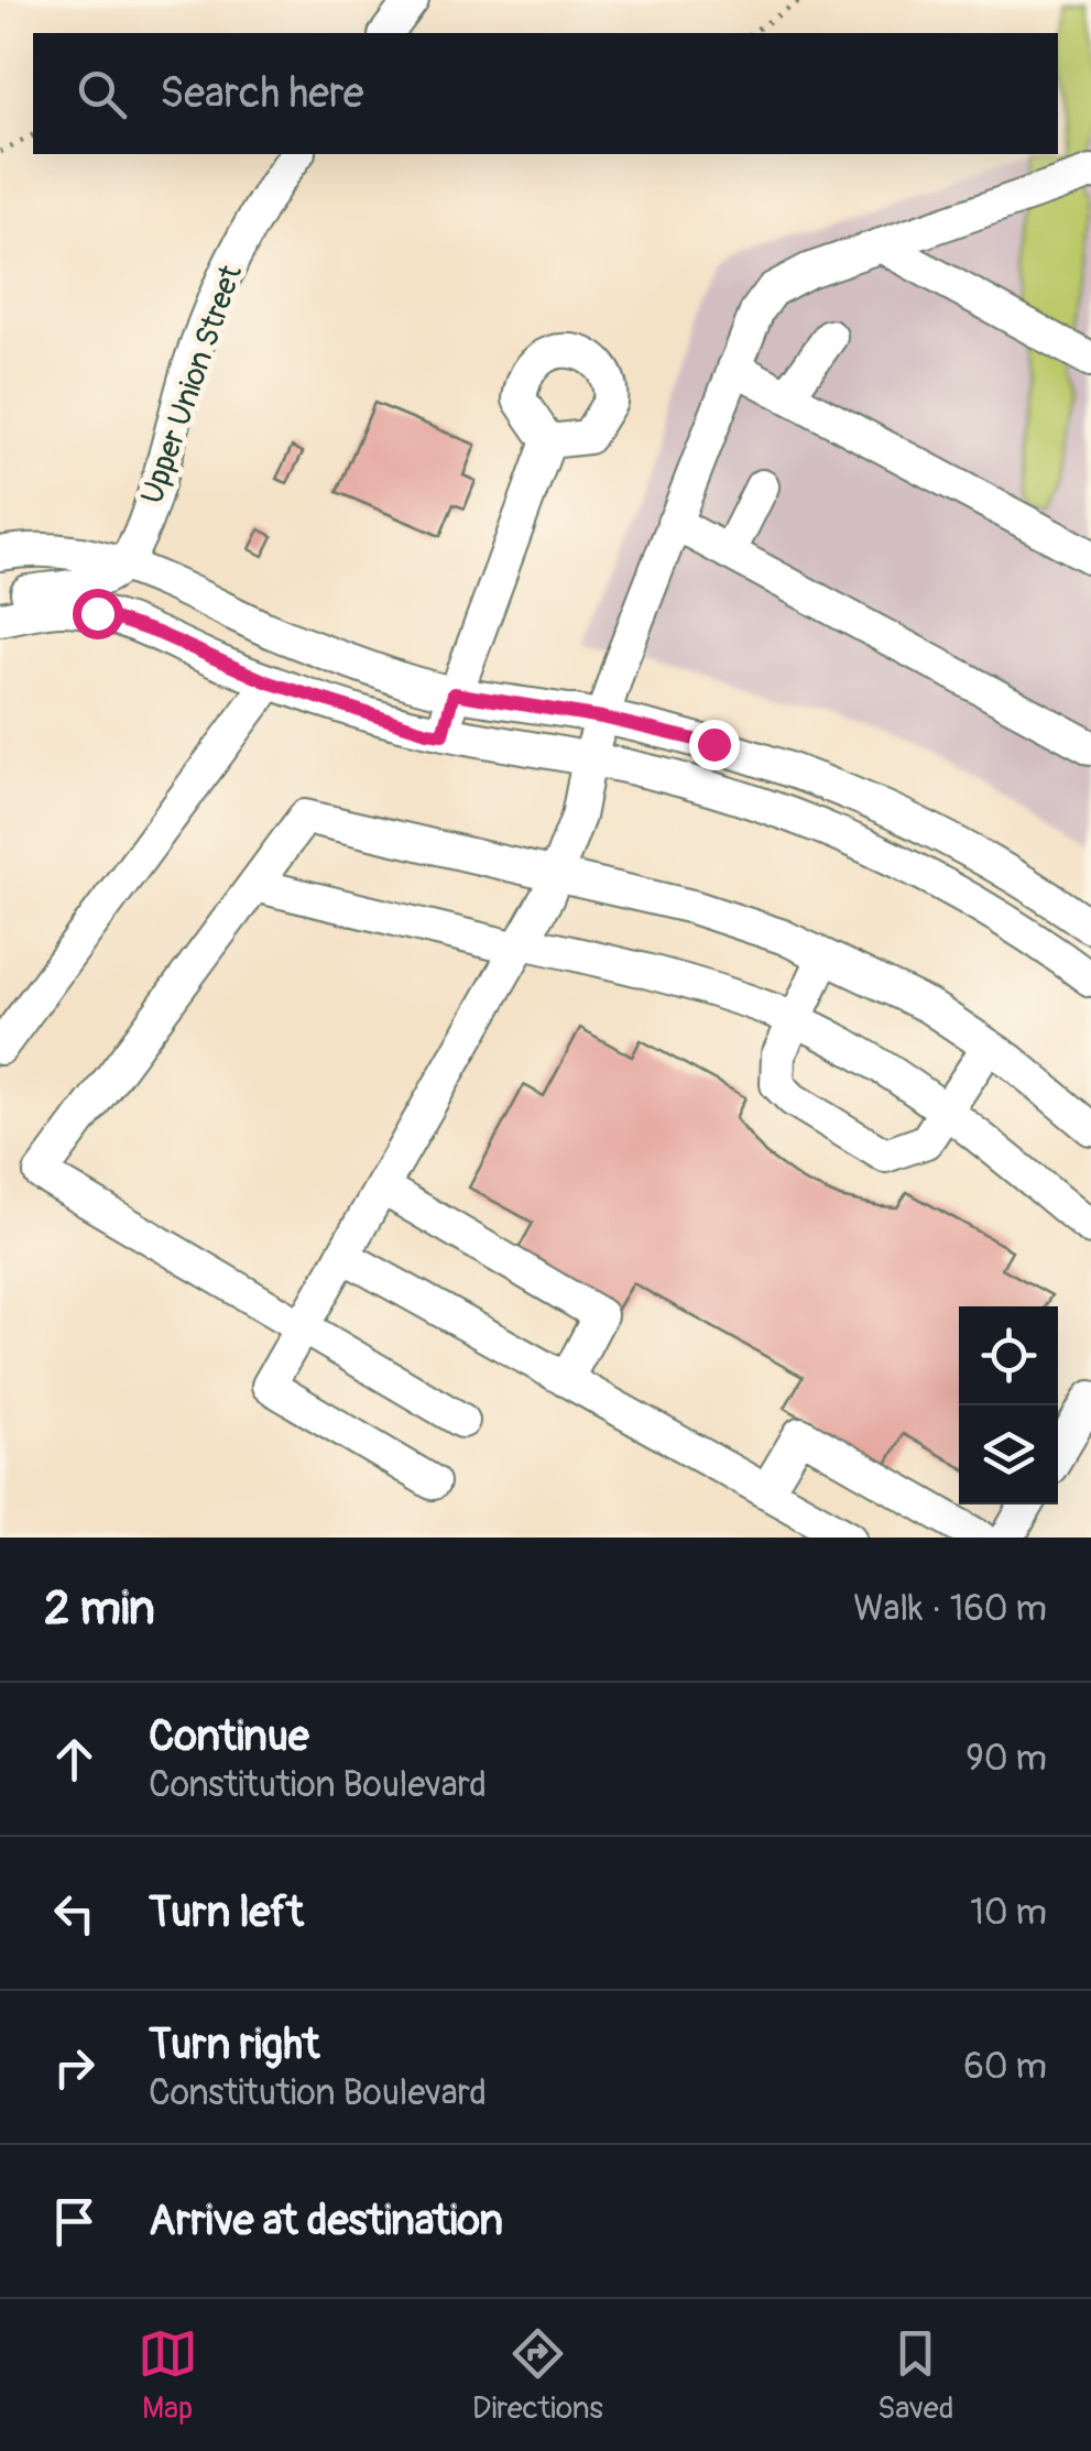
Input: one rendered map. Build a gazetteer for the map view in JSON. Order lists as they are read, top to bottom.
{
  "streets": {
    "street": ["Upper Union Street"]
  },
  "page": {
    "search": "Search here",
    "heading": ["2 min", "Walk · 160 m"],
    "list": [
      ["Continue", "Constitution Boulevard", "90 m"],
      ["Turn left", "10 m"],
      ["Turn right", "Constitution Boulevard", "60 m"],
      "Arrive at destination"
    ],
    "nav": ["Map", "Directions", "Saved"]
  }
}
